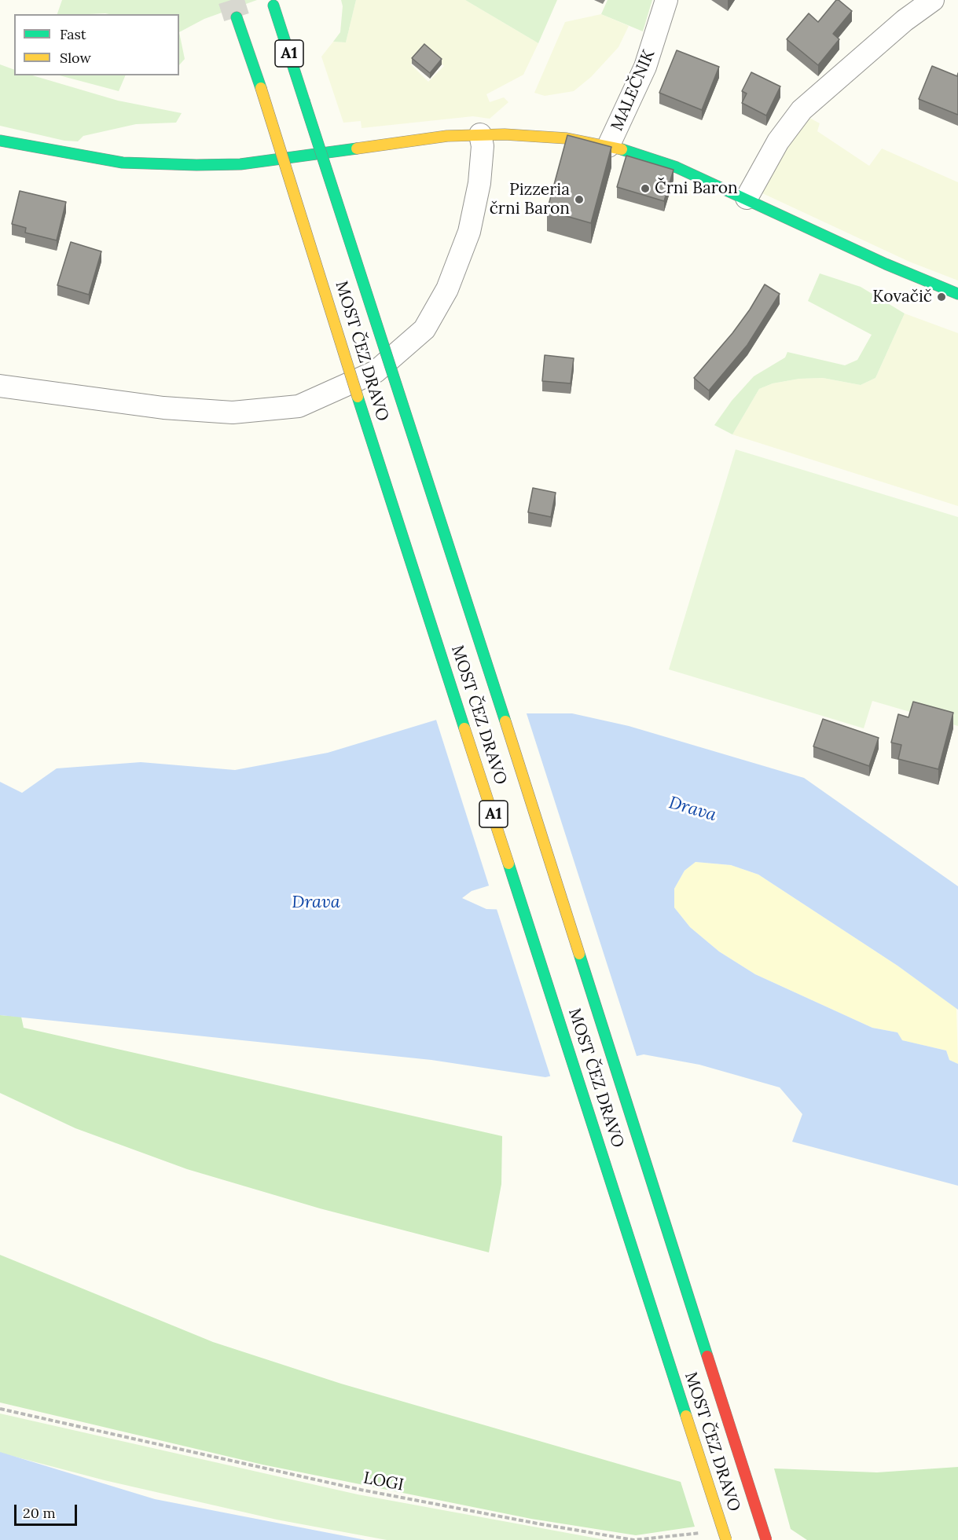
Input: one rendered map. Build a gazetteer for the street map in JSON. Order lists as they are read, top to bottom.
{
  "streets": {
    "main road": ["A1", "MALEČNIK", "MOST ČEZ DRAVO"],
    "path": ["LOGI"]
  },
  "water": ["Drava"],
  "places": ["Črni Baron", "Pizzeria črni Baron", "Kovačič"],
  "legend": ["Fast", "Slow"],
  "scale_bar": "20 m"
}
